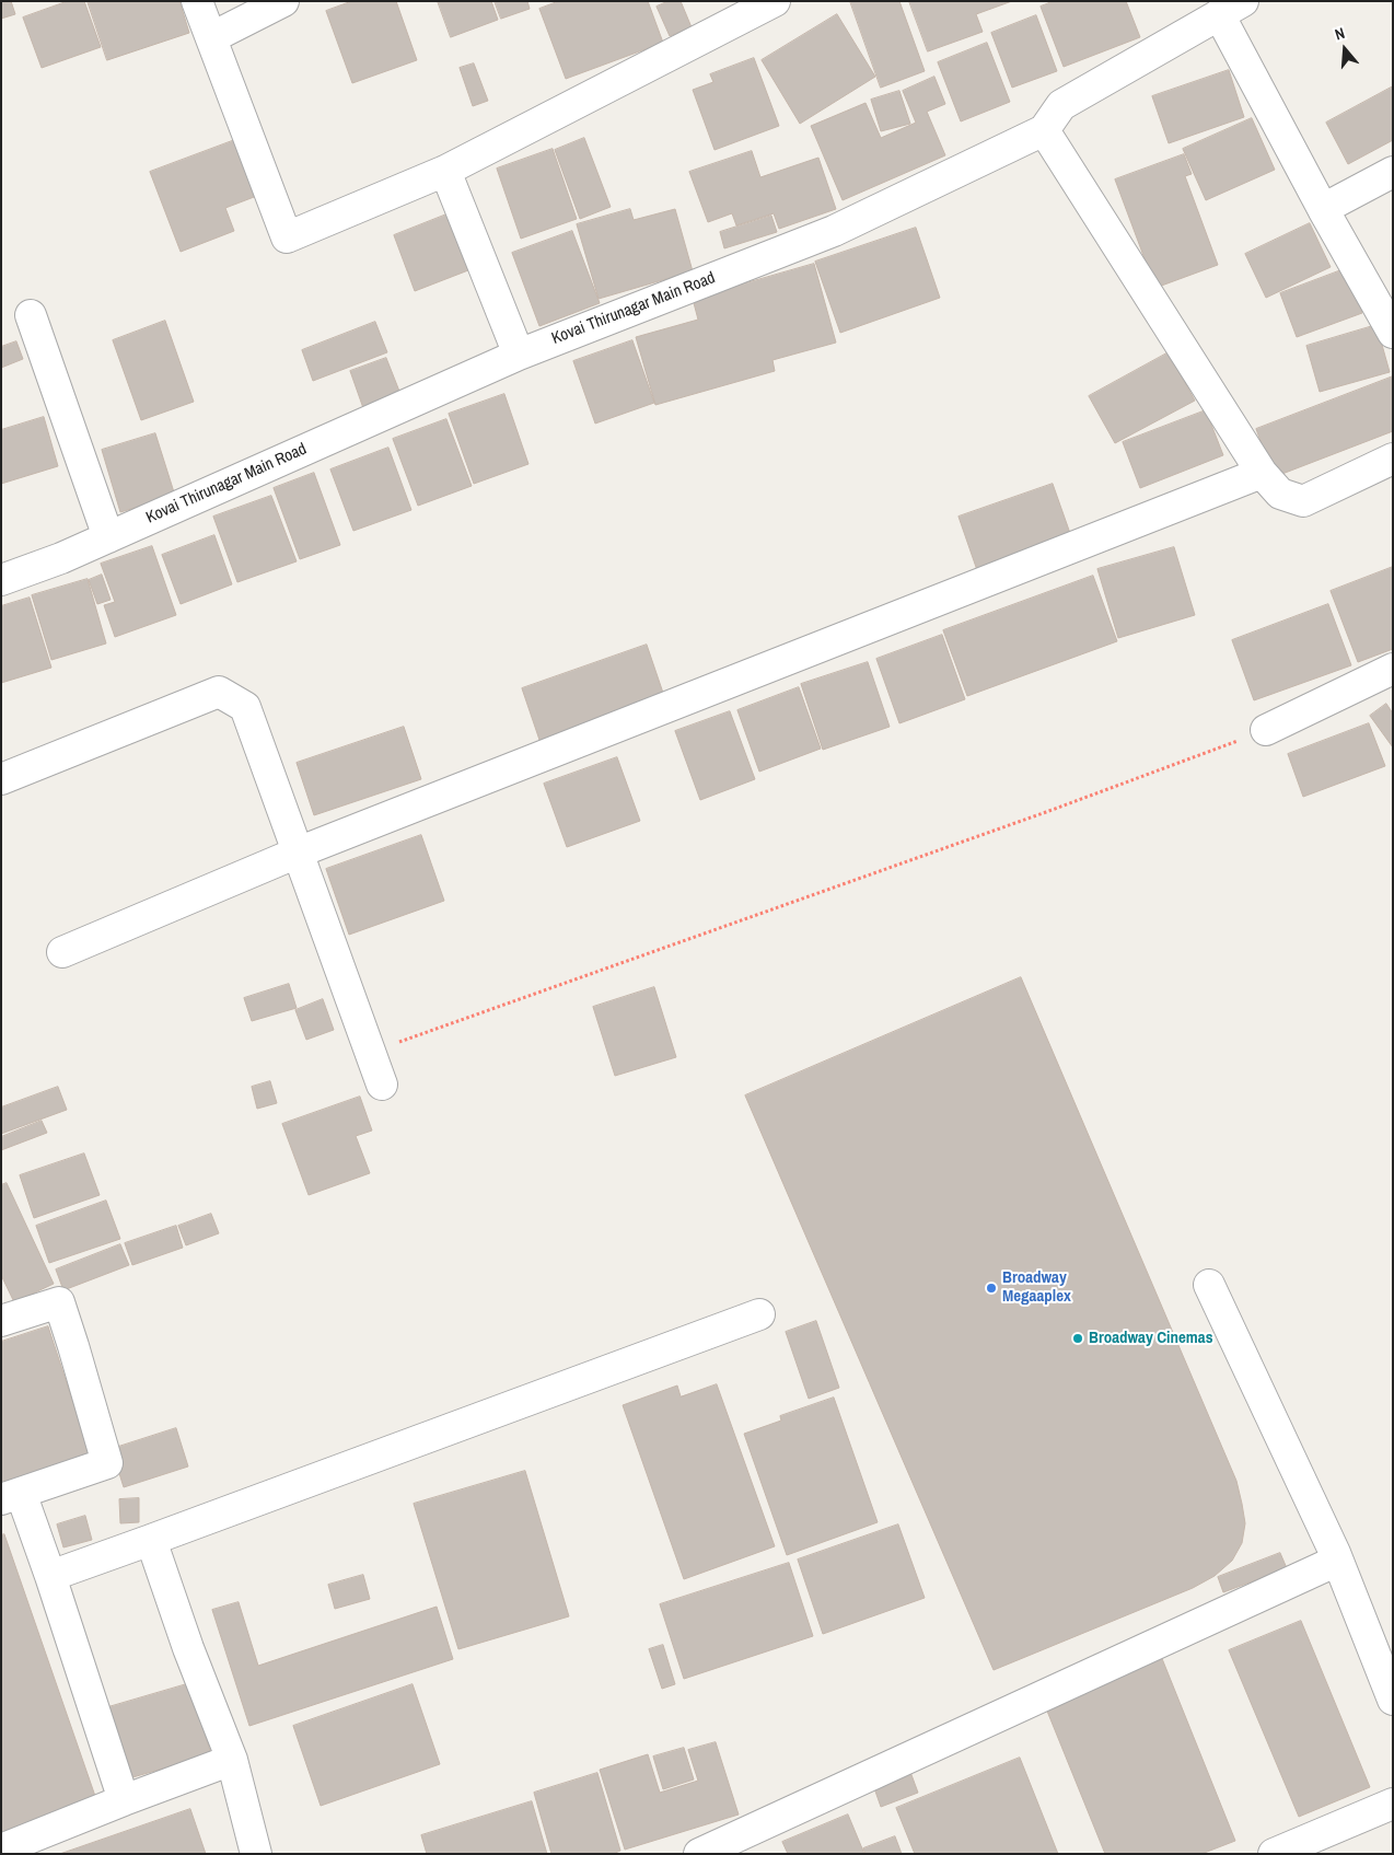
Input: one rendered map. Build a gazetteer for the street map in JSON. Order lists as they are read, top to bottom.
{
  "streets": {
    "street": ["Kovai Thirunagar Main Road"]
  },
  "places": ["Broadway Megaaplex", "Broadway Cinemas"],
  "north": "top"
}
